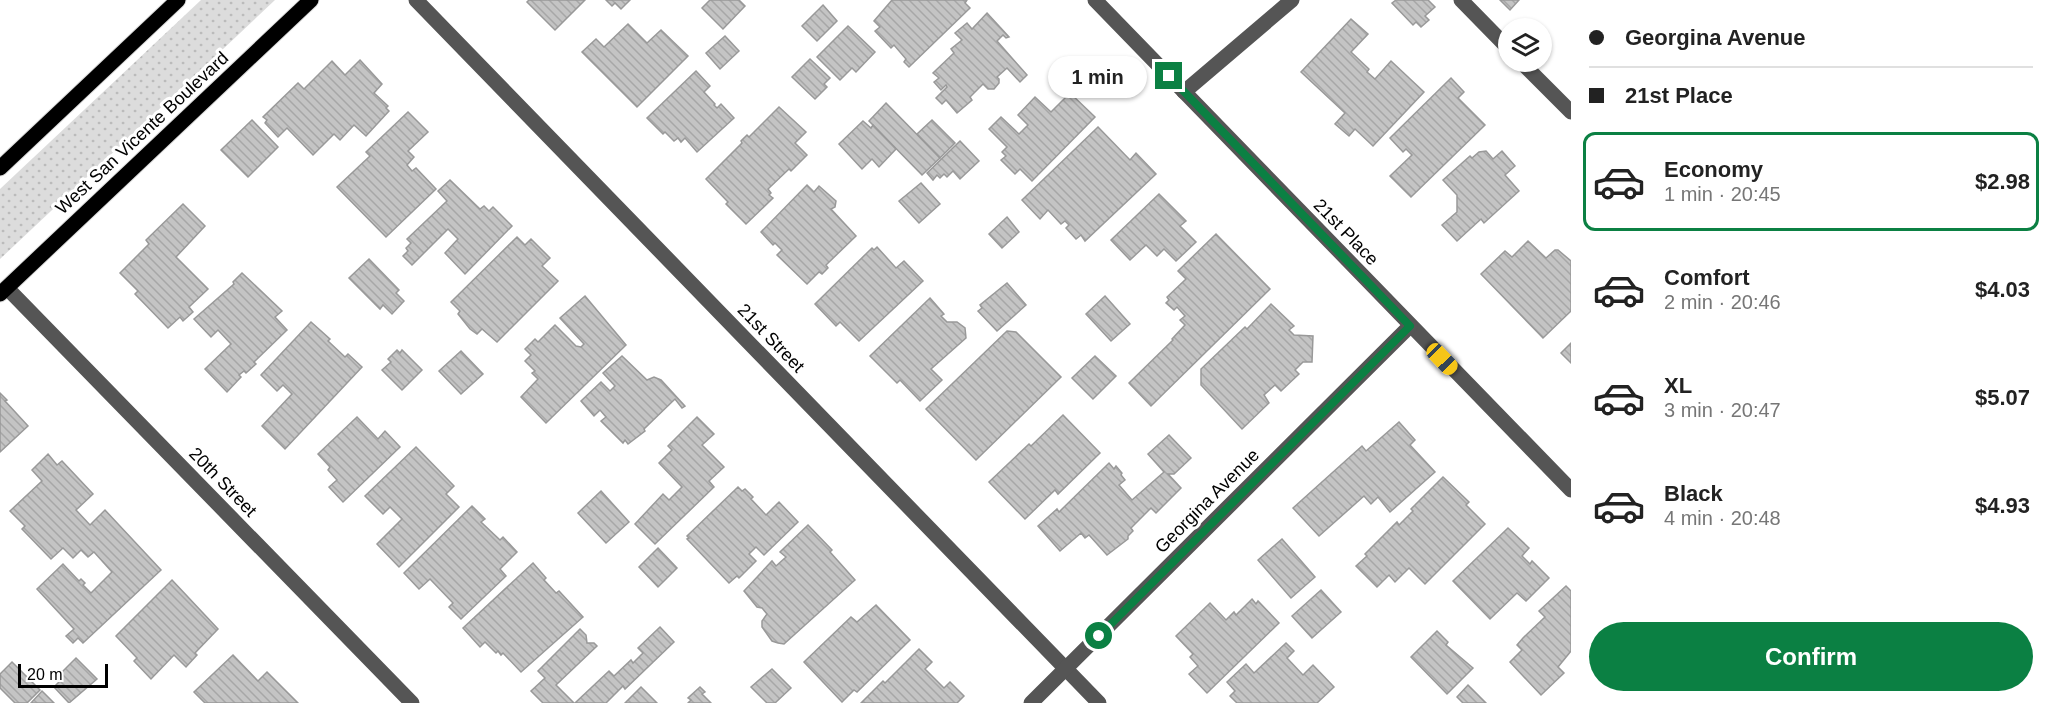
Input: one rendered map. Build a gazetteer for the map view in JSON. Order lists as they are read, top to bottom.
{
  "streets": {
    "main road": ["West San Vicente Boulevard"],
    "street": [
      "21st Place",
      "21st Street",
      "20th Street",
      "Georgina Avenue"
    ]
  },
  "crossings": [
    ["West San Vicente Boulevard", "20th Street"],
    ["21st Place", "Georgina Avenue"],
    ["21st Street", "Georgina Avenue"]
  ],
  "scale_bar": "20 m",
  "page": {
    "banner": ["Georgina Avenue", "21st Place"],
    "bubble": "1 min",
    "list": [
      {
        "name": "Economy",
        "note": "1 min · 20:45",
        "value": "$2.98"
      },
      {
        "name": "Comfort",
        "note": "2 min · 20:46",
        "value": "$4.03"
      },
      {
        "name": "XL",
        "note": "3 min · 20:47",
        "value": "$5.07"
      },
      {
        "name": "Black",
        "note": "4 min · 20:48",
        "value": "$4.93"
      }
    ],
    "buttons": "Confirm",
    "scale": "20 m"
  }
}
